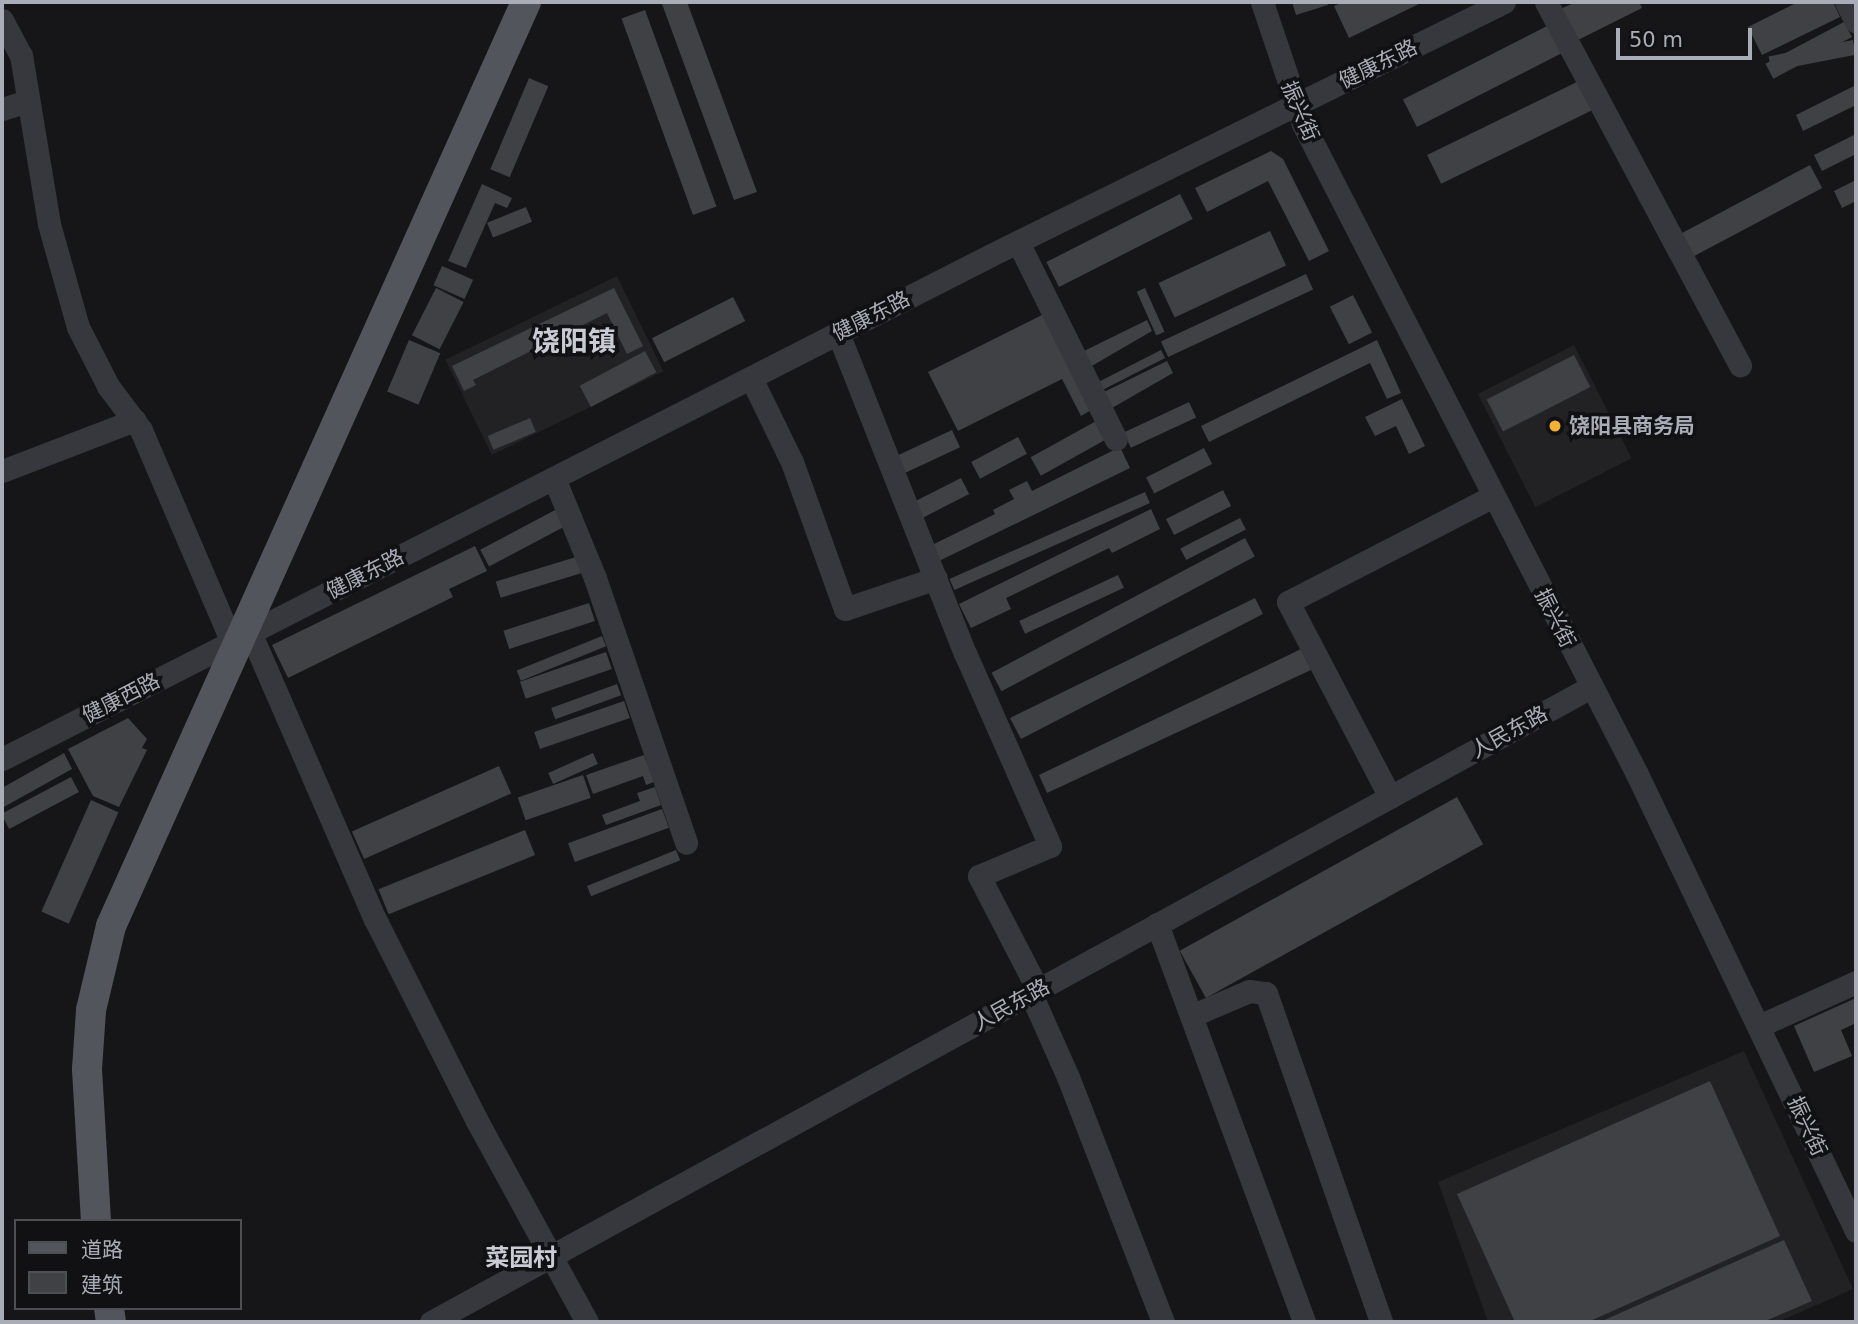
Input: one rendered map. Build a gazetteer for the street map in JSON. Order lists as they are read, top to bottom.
{
  "streets": {
    "street": [
      "健康东路",
      "振兴街",
      "健康西路",
      "人民东路"
    ]
  },
  "crossings": [
    ["健康东路", "振兴街"],
    ["健康东路", "健康西路"],
    ["振兴街", "人民东路"]
  ],
  "districts": ["饶阳镇", "菜园村"],
  "places": ["饶阳县商务局"],
  "legend": ["道路", "建筑"],
  "scale_bar": "50 m"
}
